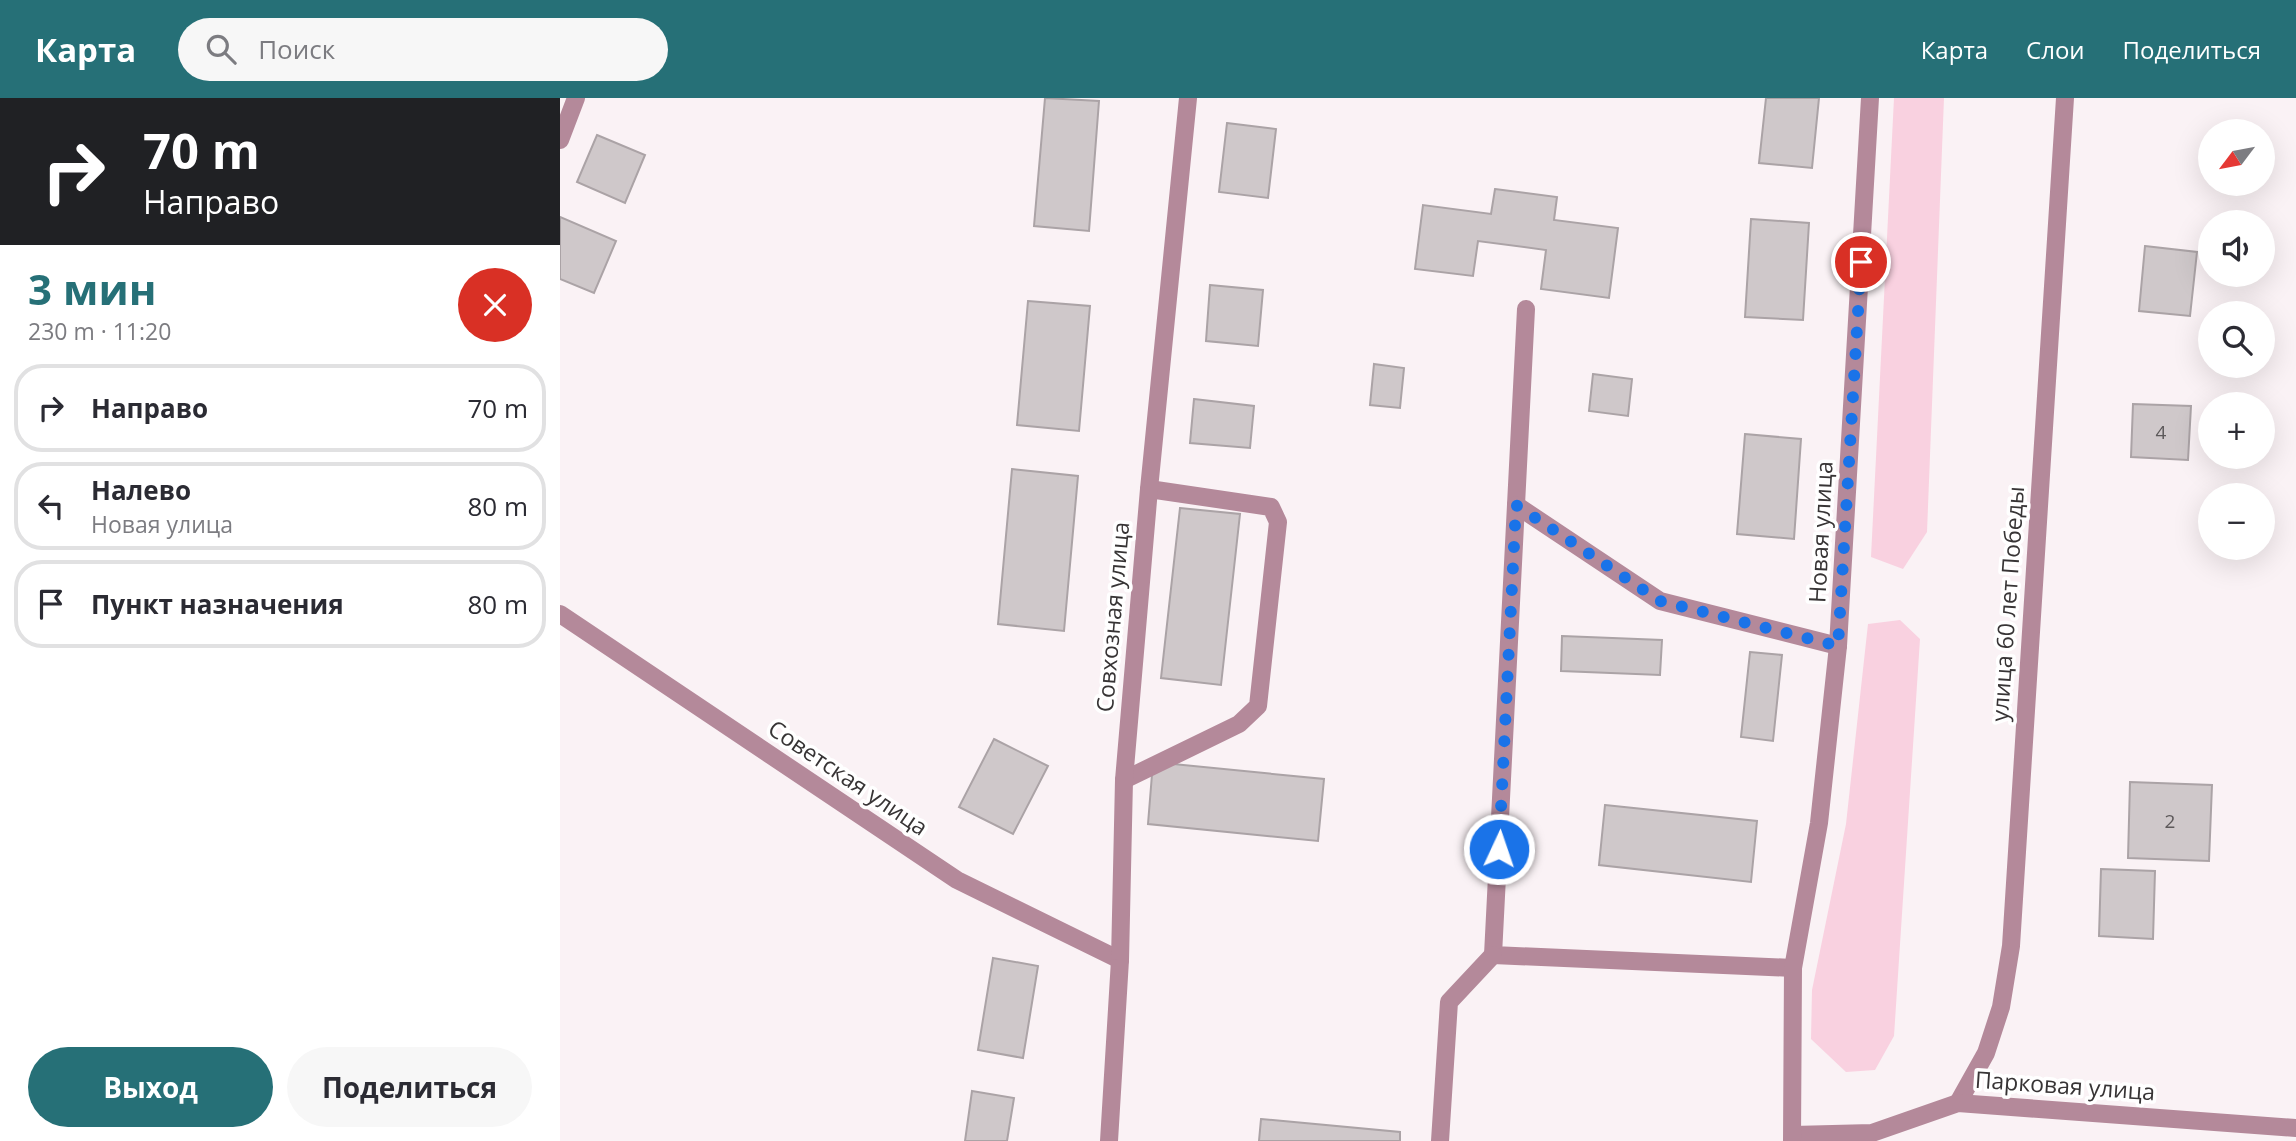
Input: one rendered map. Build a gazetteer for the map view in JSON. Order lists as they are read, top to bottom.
{
  "streets": {
    "street": [
      "Новая улица",
      "улица 60 лет Победы",
      "Совхозная улица",
      "Советская улица",
      "Парковая улица"
    ]
  },
  "crossings": [
    ["Новая улица", "Парковая улица"],
    ["улица 60 лет Победы", "Парковая улица"],
    ["Совхозная улица", "Советская улица"]
  ],
  "house_numbers": ["4", "2"],
  "north": "bottom left",
  "page": {
    "header": "Карта",
    "search": "Поиск",
    "nav": ["Карта", "Слои", "Поделиться"],
    "turn": ["70 m", "Направо"],
    "map_buttons": ["+", "−"],
    "heading": ["3 мин", "230 m · 11:20"],
    "list": [
      {
        "name": "Направо",
        "value": "70 m"
      },
      {
        "name": "Налево",
        "note": "Новая улица",
        "value": "80 m"
      },
      {
        "name": "Пункт назначения",
        "value": "80 m"
      }
    ],
    "buttons": ["Выход", "Поделиться"]
  }
}
